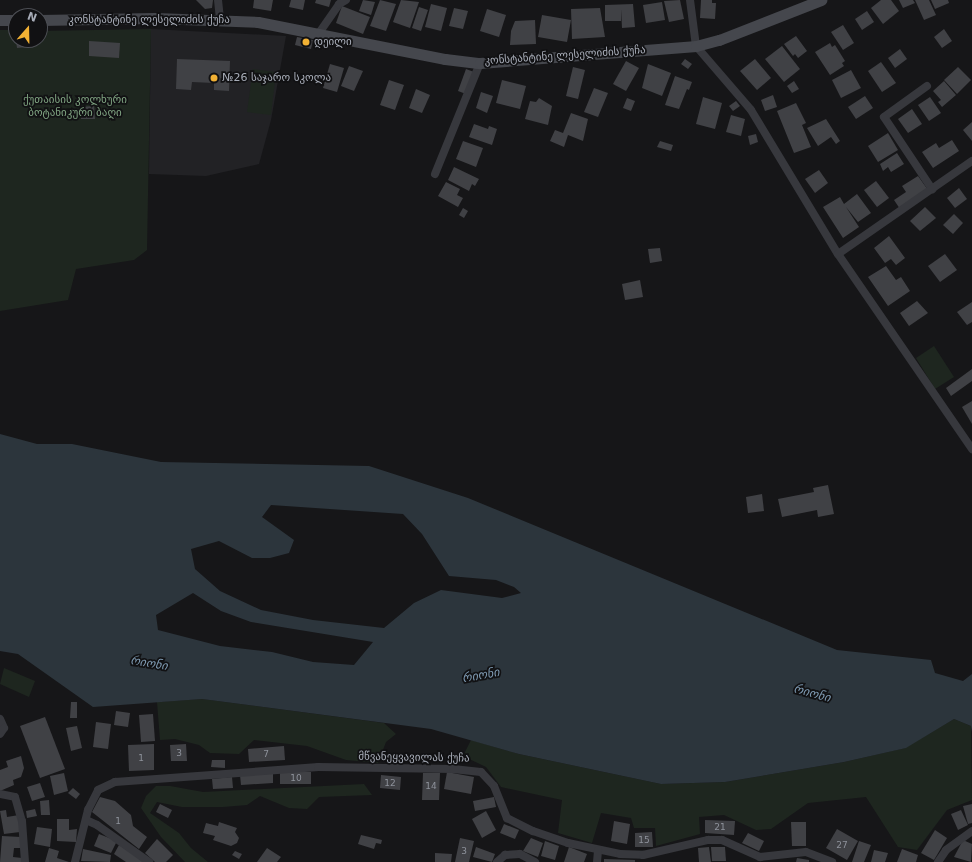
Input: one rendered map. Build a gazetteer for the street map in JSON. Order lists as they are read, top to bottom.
{
  "streets": {
    "main road": ["კონსტანტინე ლესელიძის ქუჩა"],
    "street": ["მწვანეყვავილას ქუჩა"]
  },
  "water": ["რიონი"],
  "parks": ["ქუთაისის კოლხური ბოტანიკური ბაღი"],
  "places": ["დეილი", "№26 საჯარო სკოლა"],
  "house_numbers": [
    "3",
    "7",
    "1",
    "10",
    "12",
    "14",
    "1",
    "21",
    "15",
    "27",
    "3"
  ],
  "north": "top"
}
